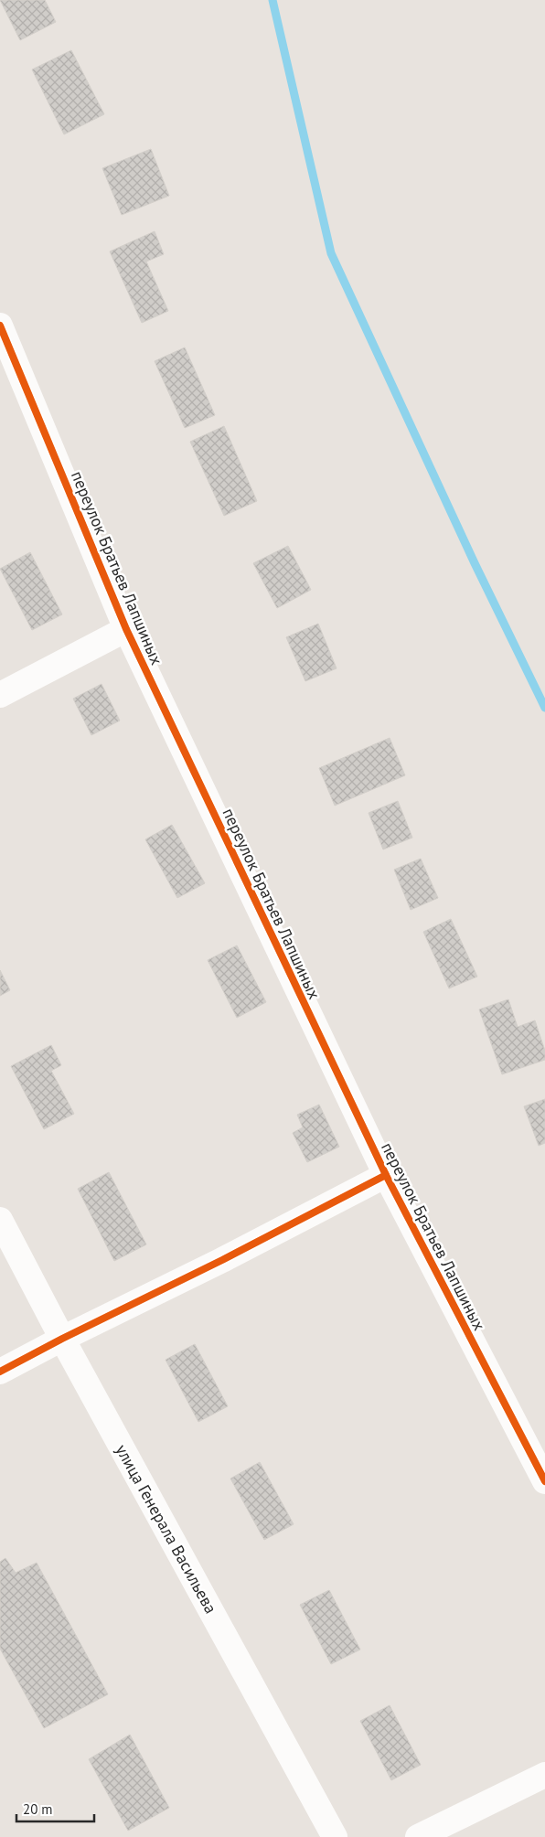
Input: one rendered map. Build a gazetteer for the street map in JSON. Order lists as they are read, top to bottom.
{
  "streets": {
    "street": ["переулок Братьев Лапшиных", "улица Генерала Васильева"]
  },
  "scale_bar": "20 m"
}
